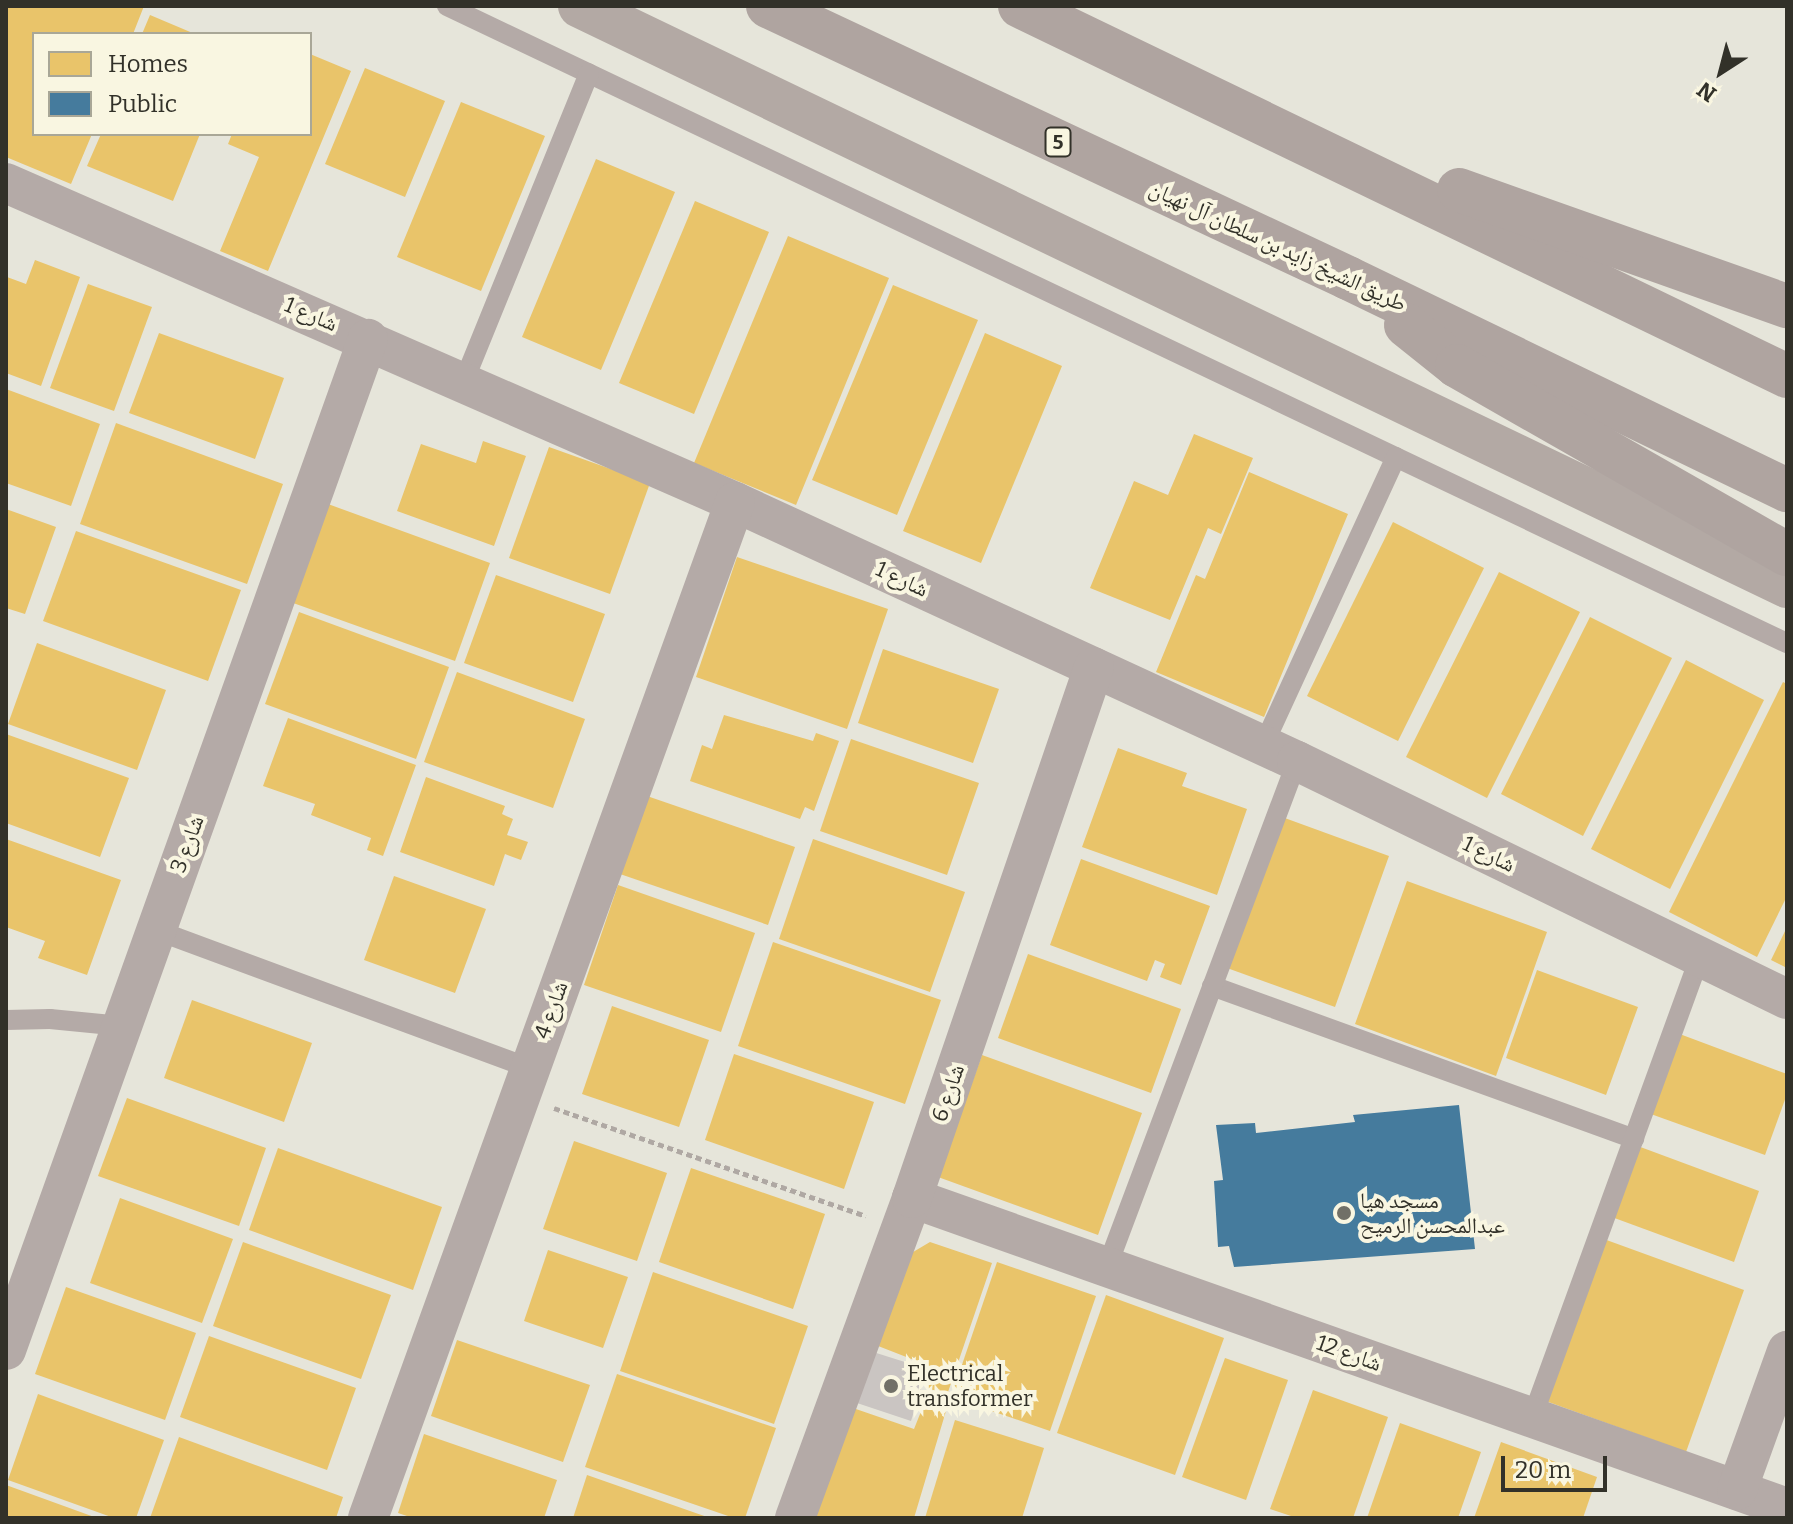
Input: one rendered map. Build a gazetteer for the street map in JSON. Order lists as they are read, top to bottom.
{
  "streets": {
    "highway": ["5", "طريق الشيخ زايد بن سلطان آل نهيان"],
    "street": [
      "شارع 1",
      "شارع 3",
      "شارع 4",
      "شارع 6",
      "شارع 12"
    ]
  },
  "crossings": [
    ["شارع 1", "شارع 3"],
    ["شارع 1", "شارع 4"],
    ["شارع 1", "شارع 6"],
    ["شارع 6", "شارع 12"]
  ],
  "places": ["مسجد هيا عبدالمحسن الرميح", "Electrical transformer"],
  "legend": ["Homes", "Public"],
  "scale_bar": "20 m",
  "north": "bottom left"
}
